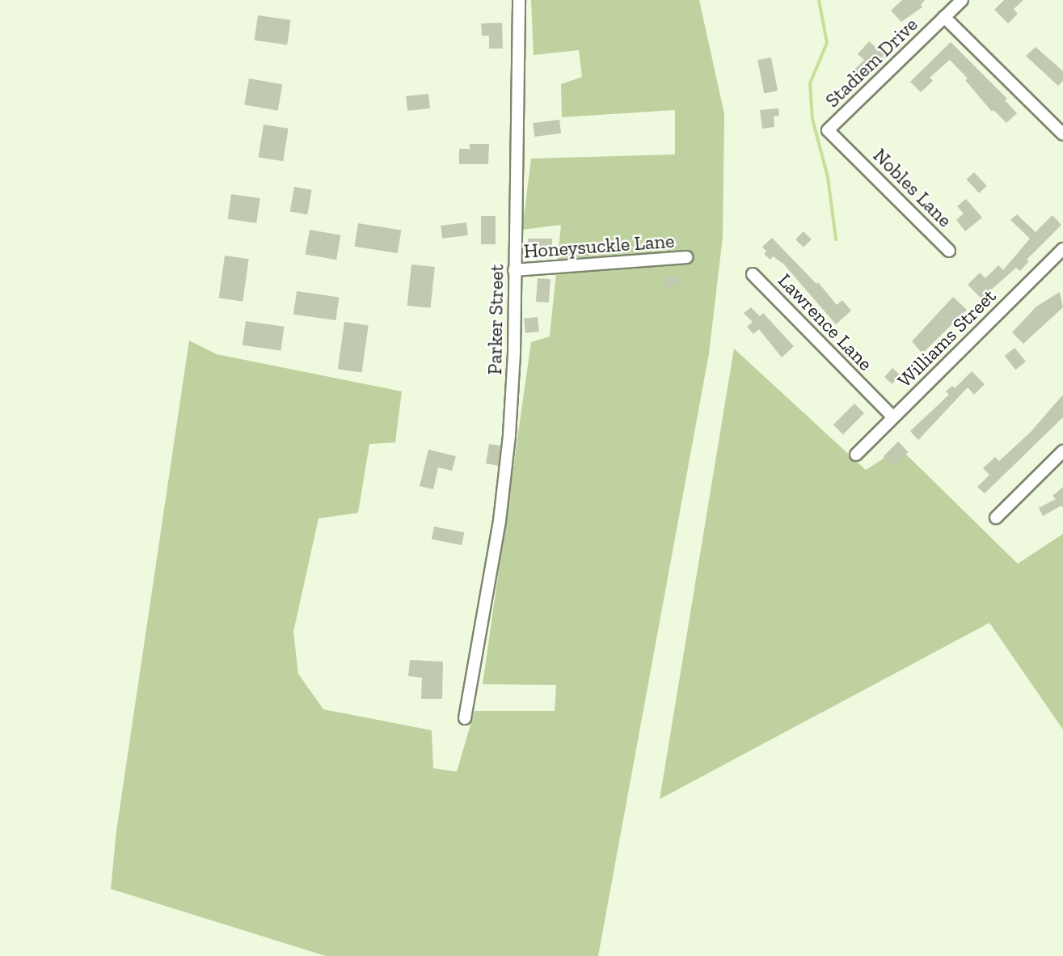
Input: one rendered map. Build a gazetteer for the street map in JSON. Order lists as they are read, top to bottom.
{
  "streets": {
    "street": [
      "Stadiem Drive",
      "Nobles Lane",
      "Honeysuckle Lane",
      "Parker Street",
      "Lawrence Lane",
      "Williams Street"
    ]
  },
  "crossings": [
    ["Stadiem Drive", "Nobles Lane"],
    ["Honeysuckle Lane", "Parker Street"],
    ["Lawrence Lane", "Williams Street"]
  ]
}
